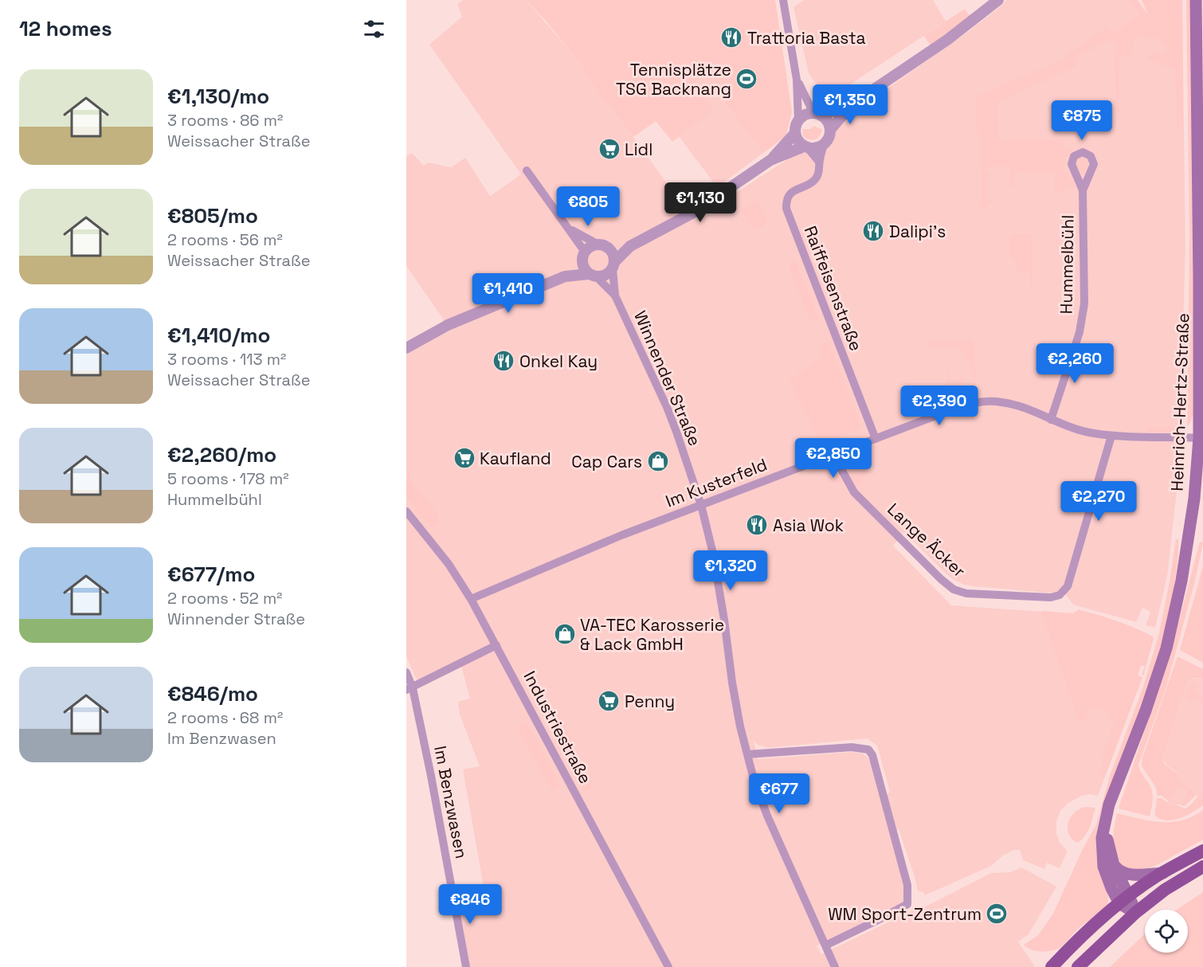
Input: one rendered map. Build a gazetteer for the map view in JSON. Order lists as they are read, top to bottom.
{
  "streets": {
    "main road": ["Heinrich-Hertz-Straße"],
    "street": [
      "Hummelbühl",
      "Raiffeisenstraße",
      "Winnender Straße",
      "Im Kusterfeld",
      "Lange Äcker",
      "Industriestraße",
      "Im Benzwasen"
    ]
  },
  "crossings": [
    ["Hummelbühl", "Im Kusterfeld"],
    ["Raiffeisenstraße", "Im Kusterfeld"],
    ["Winnender Straße", "Im Kusterfeld"],
    ["Heinrich-Hertz-Straße", "Im Kusterfeld"],
    ["Im Kusterfeld", "Lange Äcker"],
    ["Im Kusterfeld", "Industriestraße"]
  ],
  "places": {
    "restaurant": [
      "Trattoria Basta",
      "Dalipi's",
      "Onkel Kay",
      "Asia Wok"
    ],
    "sports": ["Tennisplätze TSG Backnang", "WM Sport-Zentrum"],
    "supermarket": ["Lidl", "Kaufland", "Penny"],
    "shop": ["Cap Cars", "VA-TEC Karosserie & Lack GmbH"]
  },
  "page": {
    "heading": "12 homes",
    "list": [
      {
        "name": "€1,130/mo",
        "note": "3 rooms · 86 m² · Weissacher Straße"
      },
      {
        "name": "€805/mo",
        "note": "2 rooms · 56 m² · Weissacher Straße"
      },
      {
        "name": "€1,410/mo",
        "note": "3 rooms · 113 m² · Weissacher Straße"
      },
      {
        "name": "€2,260/mo",
        "note": "5 rooms · 178 m² · Hummelbühl"
      },
      {
        "name": "€677/mo",
        "note": "2 rooms · 52 m² · Winnender Straße"
      },
      {
        "name": "€846/mo",
        "note": "2 rooms · 68 m² · Im Benzwasen"
      }
    ],
    "price": [
      "€1,350",
      "€875",
      "€1,130",
      "€805",
      "€1,410",
      "€2,260",
      "€2,390",
      "€2,850",
      "€2,270",
      "€1,320",
      "€677",
      "€846"
    ]
  }
}
